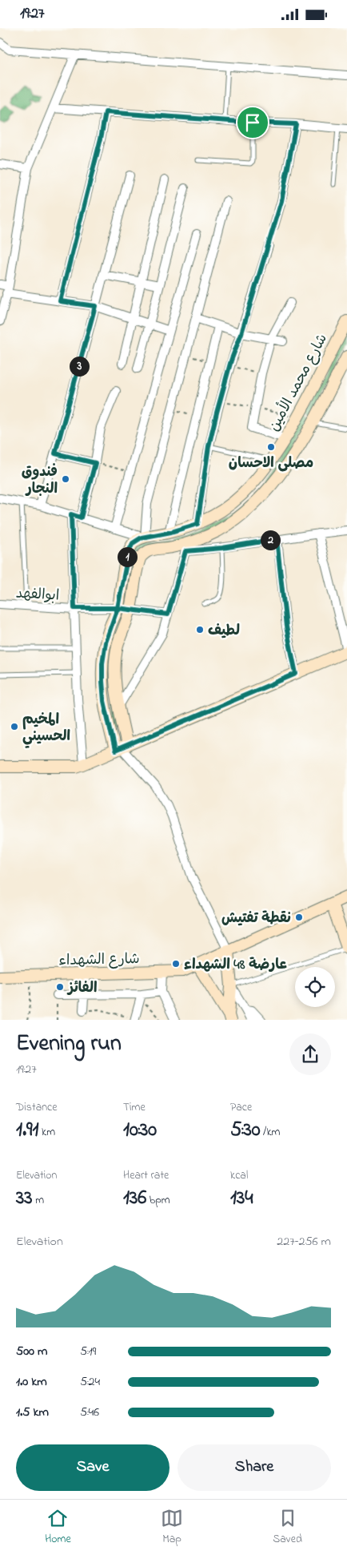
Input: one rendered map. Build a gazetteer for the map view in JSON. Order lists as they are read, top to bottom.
{
  "streets": {
    "main road": ["شارع محمد الأمين", "شارع الشهداء"],
    "street": ["ابوالفهد"]
  },
  "crossings": [
    ["شارع محمد الأمين", "ابوالفهد"]
  ],
  "places": [
    "مصلى الاحسان",
    "فندوق النجار",
    "لطيف",
    "المخيم الحسيني",
    "نقطة تفتيش",
    "عارضة 48 الشهداء",
    "الفائز"
  ],
  "page": {
    "status": "19:27",
    "pins": ["3", "2", "1"],
    "heading": ["Evening run", "19:27"],
    "stats": [
      ["Distance", "1.91 km"],
      ["Time", "10:30"],
      ["Pace", "5:30 /km"],
      ["Elevation", "33 m"],
      ["Heart rate", "136 bpm"],
      ["kcal", "134"]
    ],
    "chart": ["Elevation", "227–256 m"],
    "list": [
      {
        "name": "500 m",
        "note": "5:19"
      },
      {
        "name": "1.0 km",
        "note": "5:24"
      },
      {
        "name": "1.5 km",
        "note": "5:46"
      }
    ],
    "buttons": ["Save", "Share"],
    "tabs": ["Home", "Map", "Saved"]
  }
}
